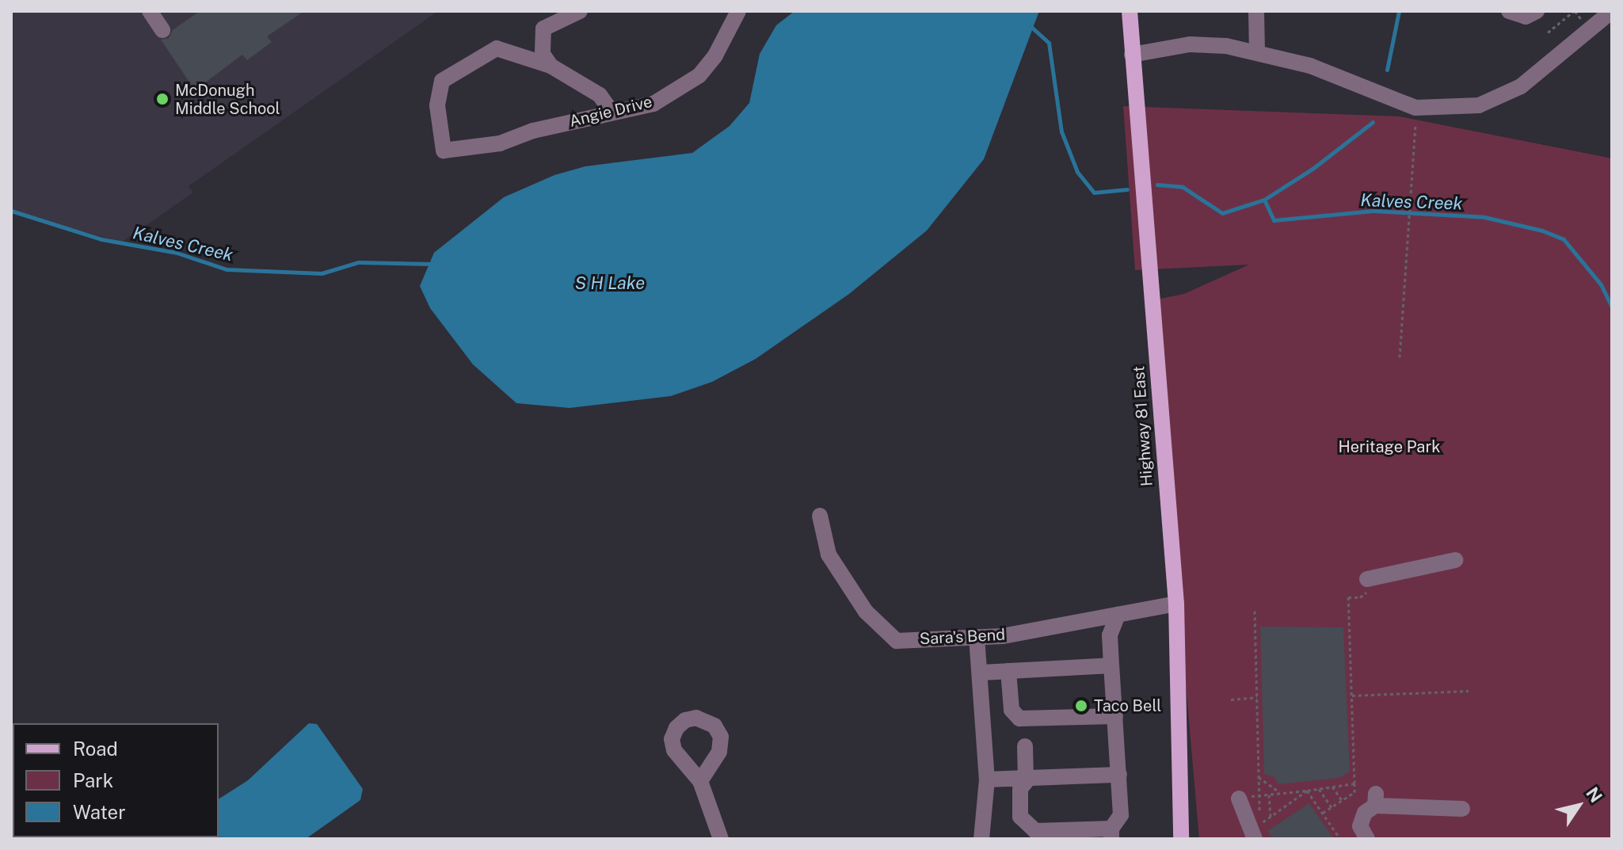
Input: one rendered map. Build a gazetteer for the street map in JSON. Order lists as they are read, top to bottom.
{
  "streets": {
    "main road": ["Highway 81 East"],
    "street": ["Angie Drive", "Sara's Bend"]
  },
  "crossings": [
    ["Highway 81 East", "Sara's Bend"]
  ],
  "water": ["Kalves Creek", "S H Lake"],
  "parks": ["Heritage Park"],
  "places": ["McDonugh Middle School", "Taco Bell"],
  "legend": ["Road", "Park", "Water"],
  "north": "top right"
}
